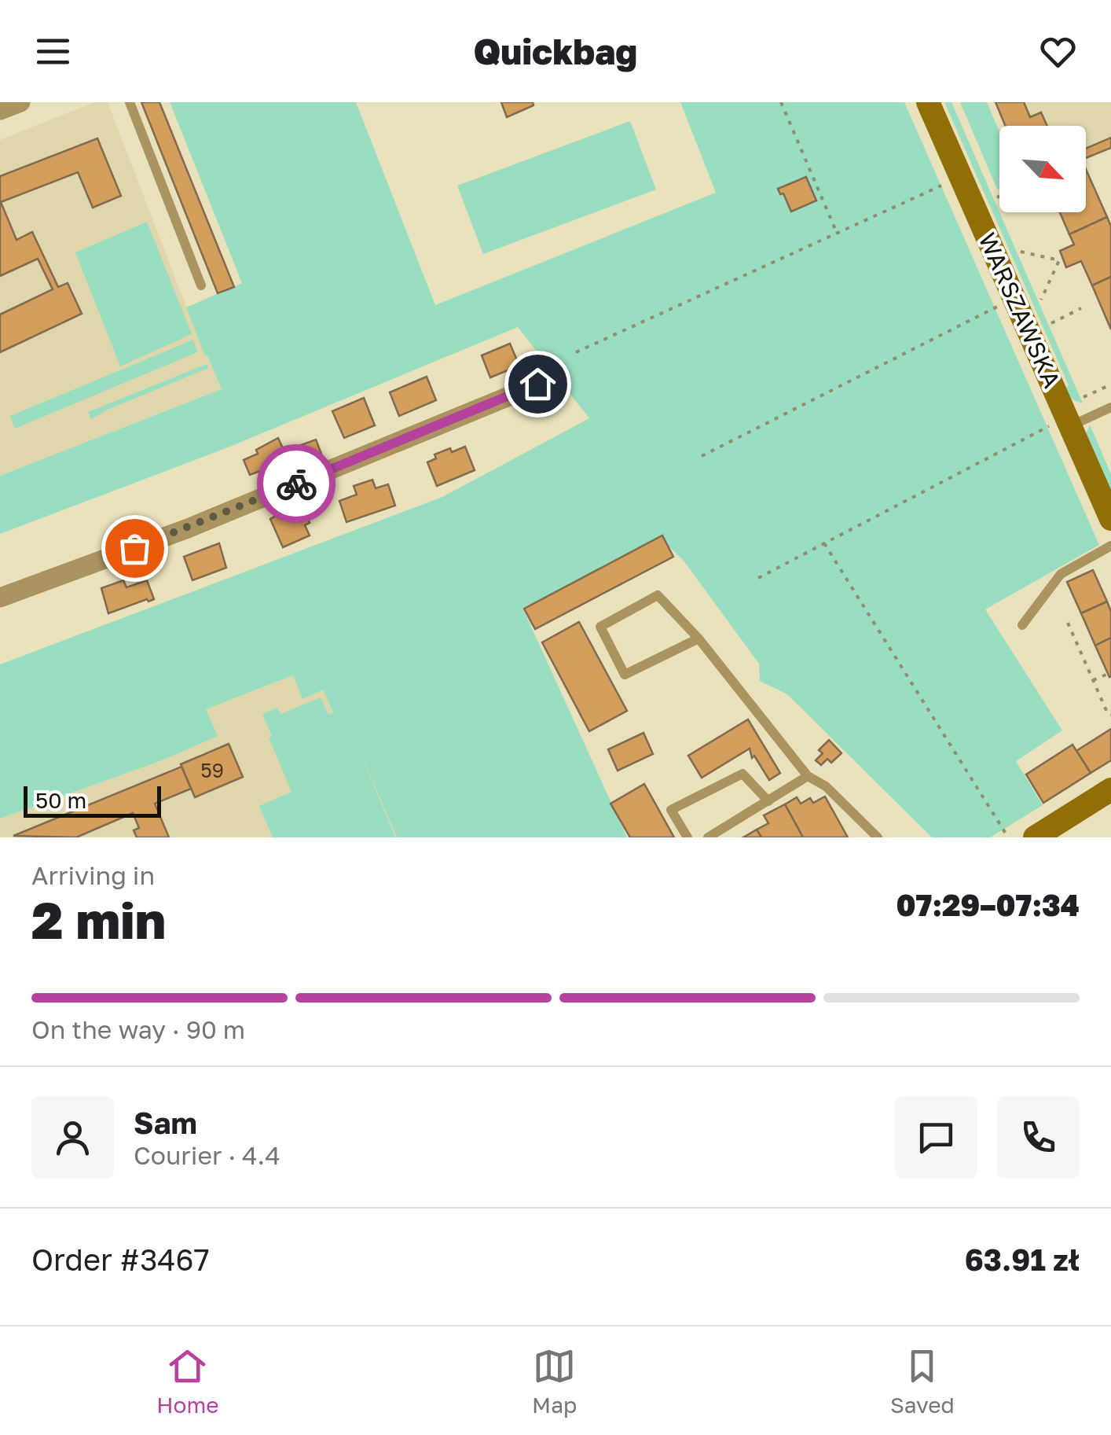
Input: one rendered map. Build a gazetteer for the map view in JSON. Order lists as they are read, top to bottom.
{
  "streets": {
    "street": ["WARSZAWSKA"]
  },
  "house_numbers": ["59"],
  "scale_bar": "50 m",
  "north": "bottom right",
  "page": {
    "header": "Quickbag",
    "scale": "50 m",
    "heading": ["2 min", "Arriving in", "07:29–07:34"],
    "panel": [
      "Sam",
      "Courier · 4.4",
      "Order #3467",
      "63.91 zł"
    ],
    "bar": "On the way · 90 m",
    "tabs": ["Home", "Map", "Saved"]
  }
}
